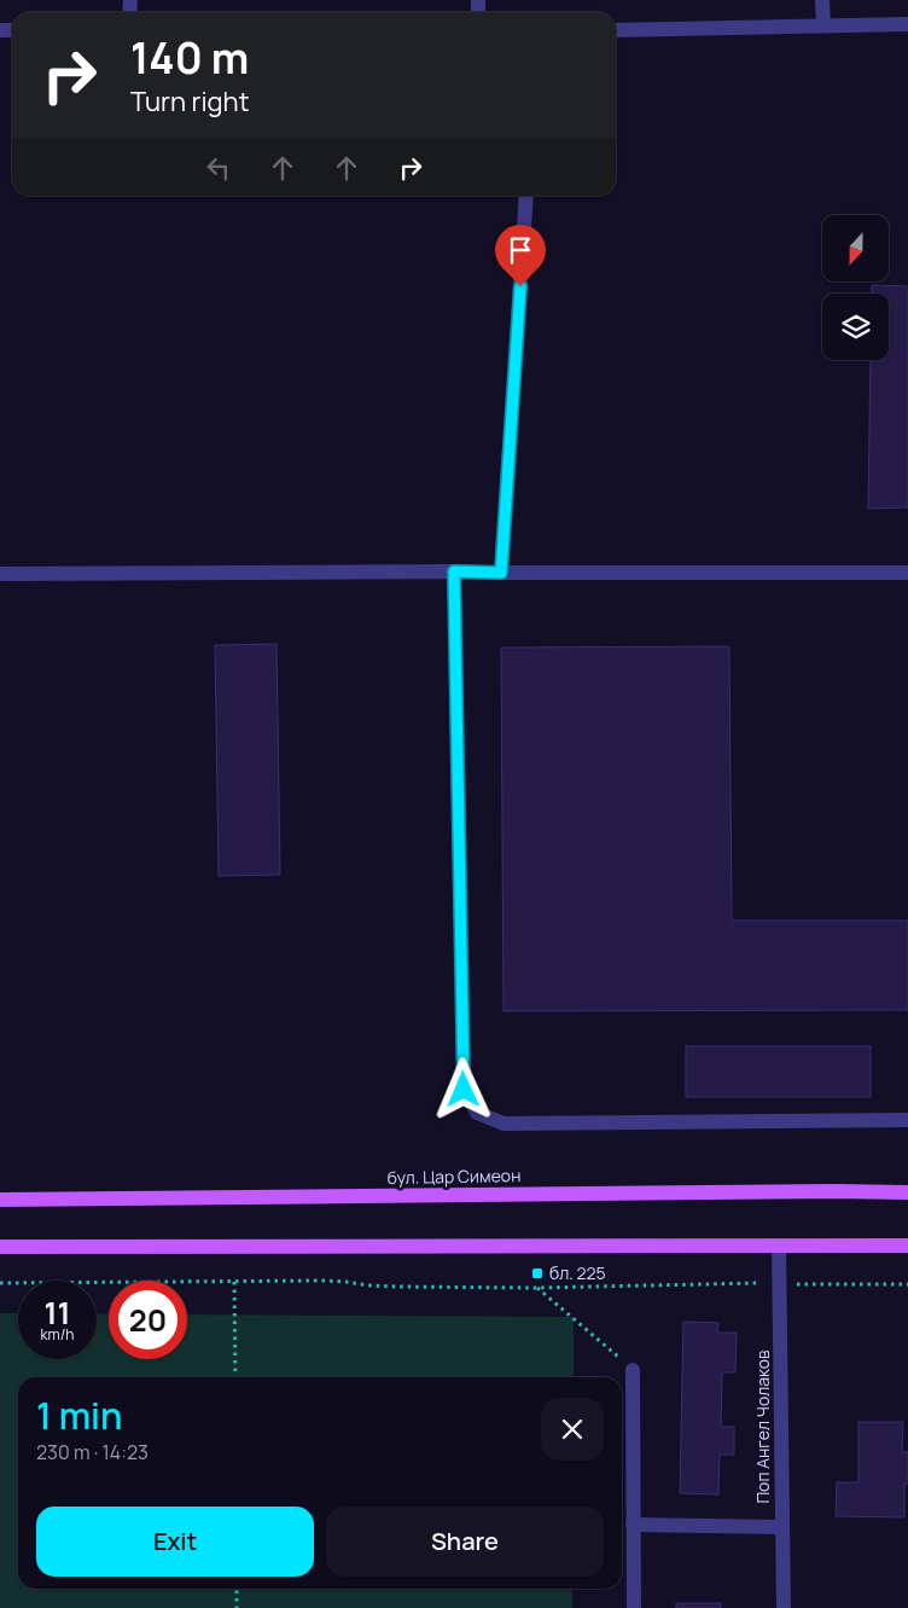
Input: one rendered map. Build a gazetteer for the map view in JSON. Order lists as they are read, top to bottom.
{
  "streets": {
    "main road": ["бул. Цар Симеон"],
    "street": ["Поп Ангел Чолаков"]
  },
  "places": {
    "transit": ["бл. 225"]
  },
  "north": "bottom",
  "page": {
    "turn": ["140 m", "Turn right"],
    "speed": "11 km/h",
    "limit": "20",
    "heading": ["1 min", "230 m · 14:23"],
    "buttons": ["Exit", "Share"]
  }
}
